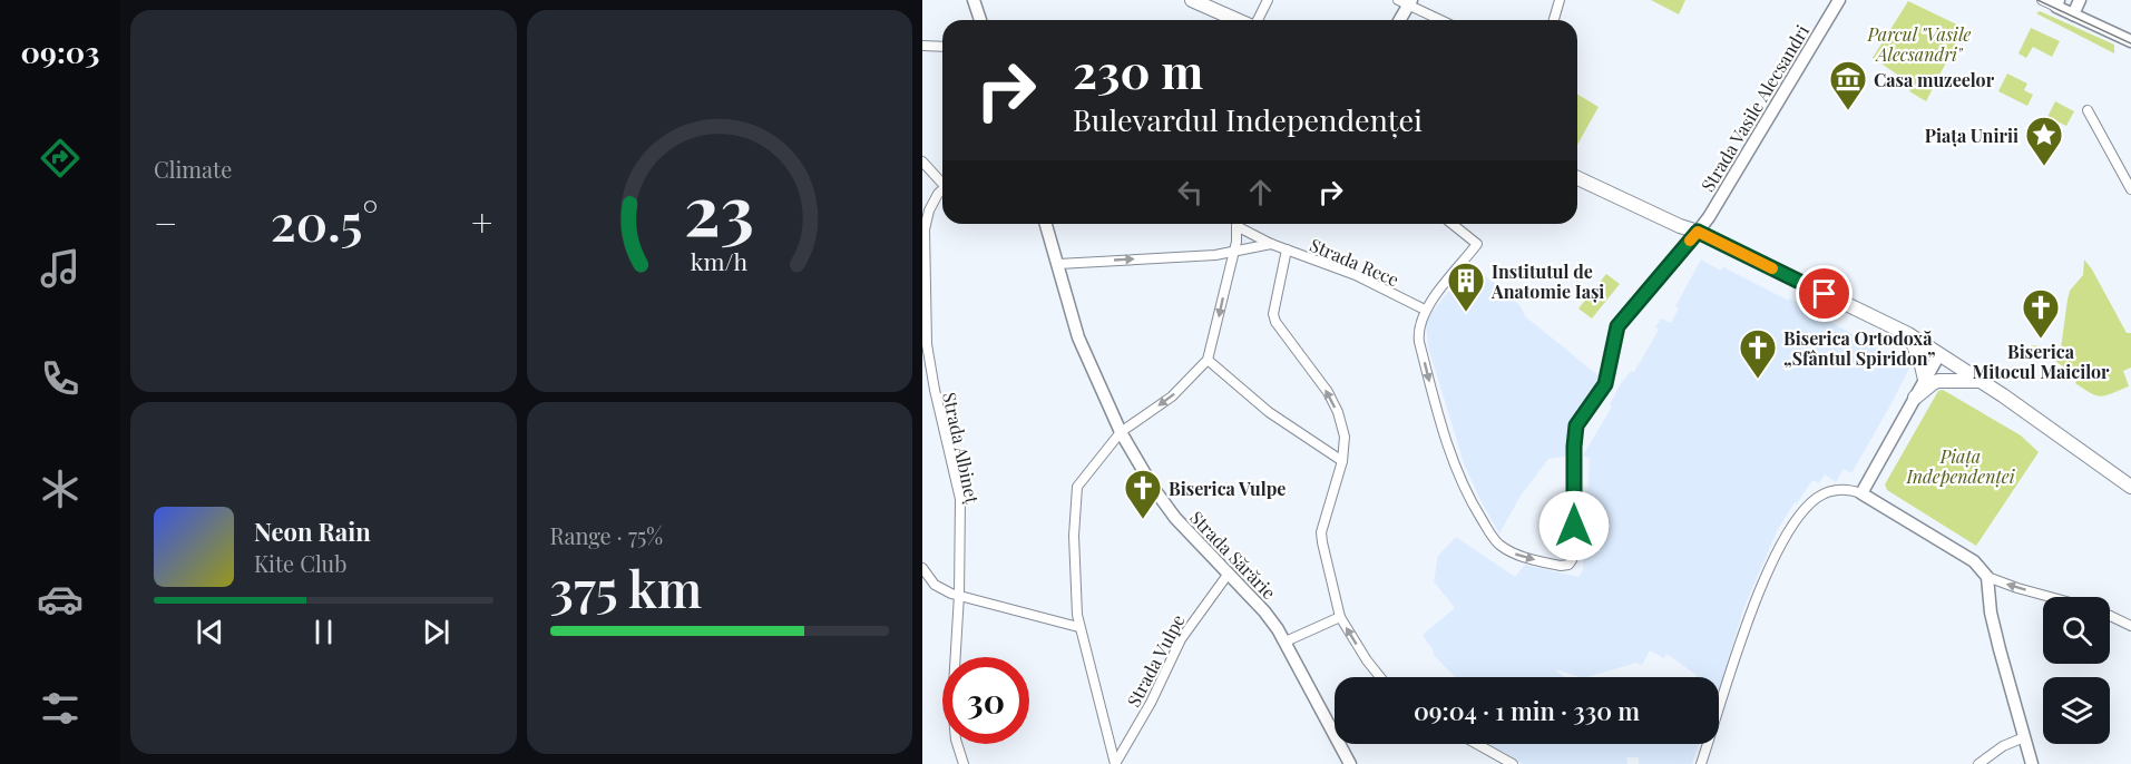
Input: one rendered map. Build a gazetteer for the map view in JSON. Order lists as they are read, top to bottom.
{
  "streets": {
    "street": [
      "Strada Vasile Alecsandri",
      "Strada Rece",
      "Strada Albineț",
      "Strada Sărărie",
      "Strada Vulpe"
    ]
  },
  "crossings": [
    ["Strada Sărărie", "Strada Vulpe"]
  ],
  "parks": ["Parcul \"Vasile Alecsandri\"", "Piața Independenței"],
  "places": {
    "museum": ["Casa muzeelor"],
    "place": ["Piața Unirii"],
    "building": ["Institutul de Anatomie Iași"],
    "church": ["Biserica Mitocul Maicilor", "Biserica Ortodoxă „Sfântul Spiridon”", "Biserica Vulpe"]
  },
  "page": {
    "tabs": "09:03",
    "tile": [
      "Climate",
      ["Range · 75%", "375 km"]
    ],
    "turn": ["230 m", "Bulevardul Independenței"],
    "heat": ["−", "20.5°", "+"],
    "song": ["Neon Rain", "Kite Club"],
    "limit": "30",
    "trip": "09:04 · 1 min · 330 m",
    "gauge": ["23", "km/h"]
  }
}
